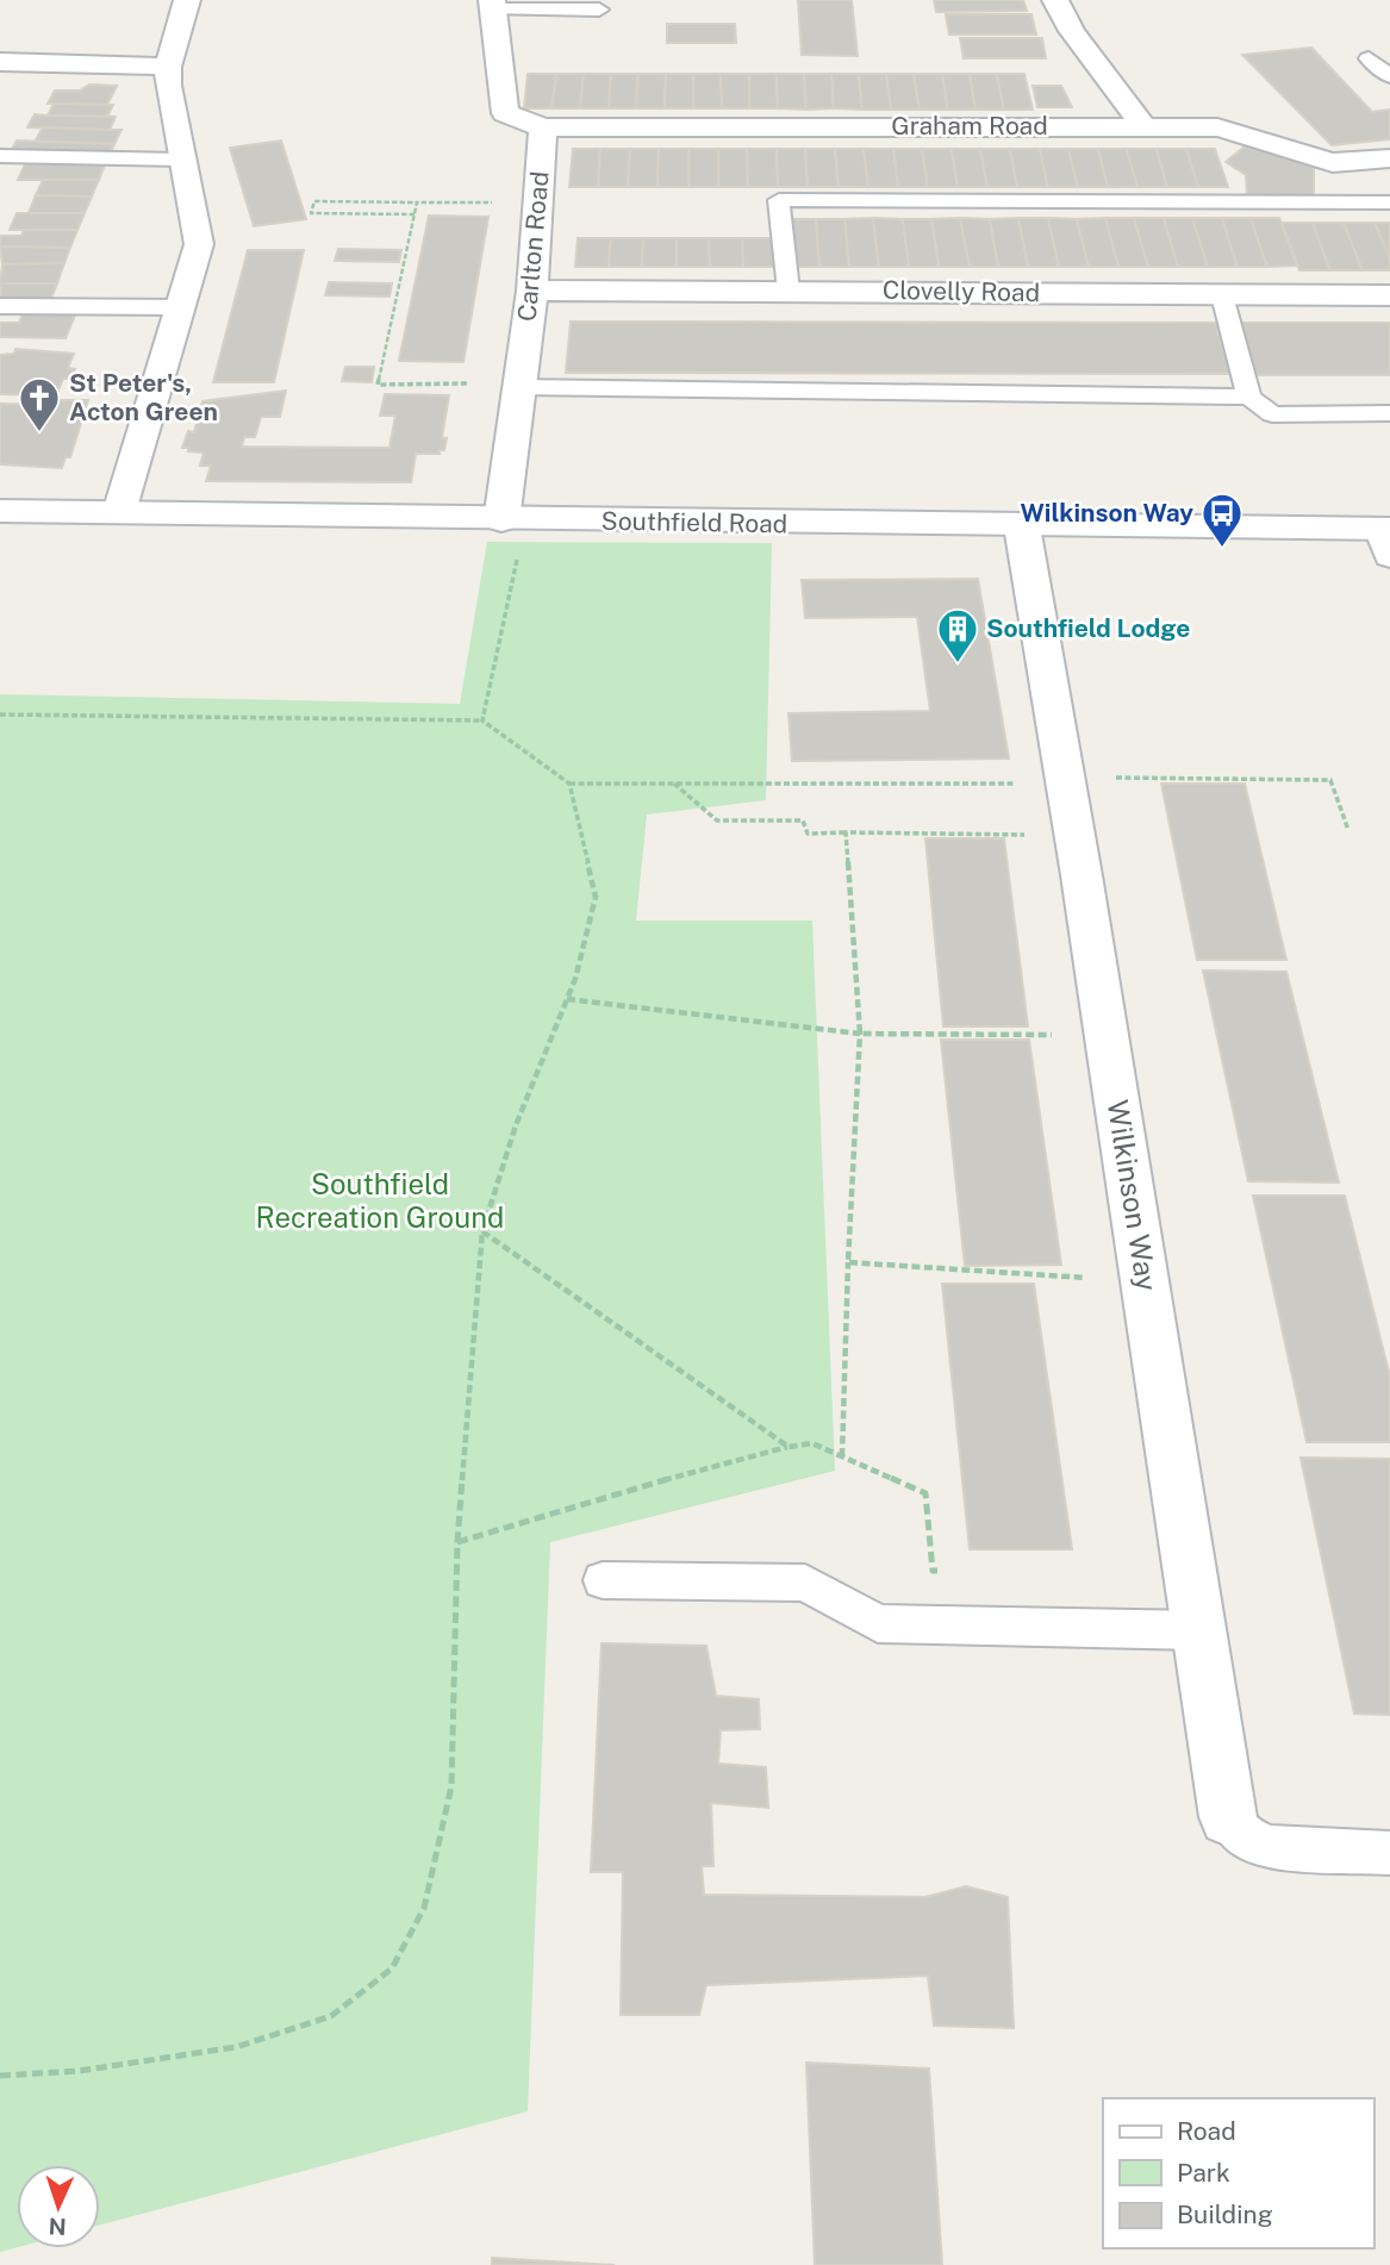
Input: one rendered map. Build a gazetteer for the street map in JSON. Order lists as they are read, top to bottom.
{
  "streets": {
    "street": [
      "Graham Road",
      "Carlton Road",
      "Clovelly Road",
      "Southfield Road",
      "Wilkinson Way"
    ]
  },
  "crossings": [
    ["Graham Road", "Carlton Road"],
    ["Carlton Road", "Clovelly Road"],
    ["Carlton Road", "Southfield Road"],
    ["Southfield Road", "Wilkinson Way"]
  ],
  "parks": ["Southfield Recreation Ground"],
  "places": {
    "church": ["St Peter's, Acton Green"],
    "bus stop": ["Wilkinson Way"],
    "building": ["Southfield Lodge"]
  },
  "legend": ["Road", "Park", "Building"],
  "north": "bottom"
}
